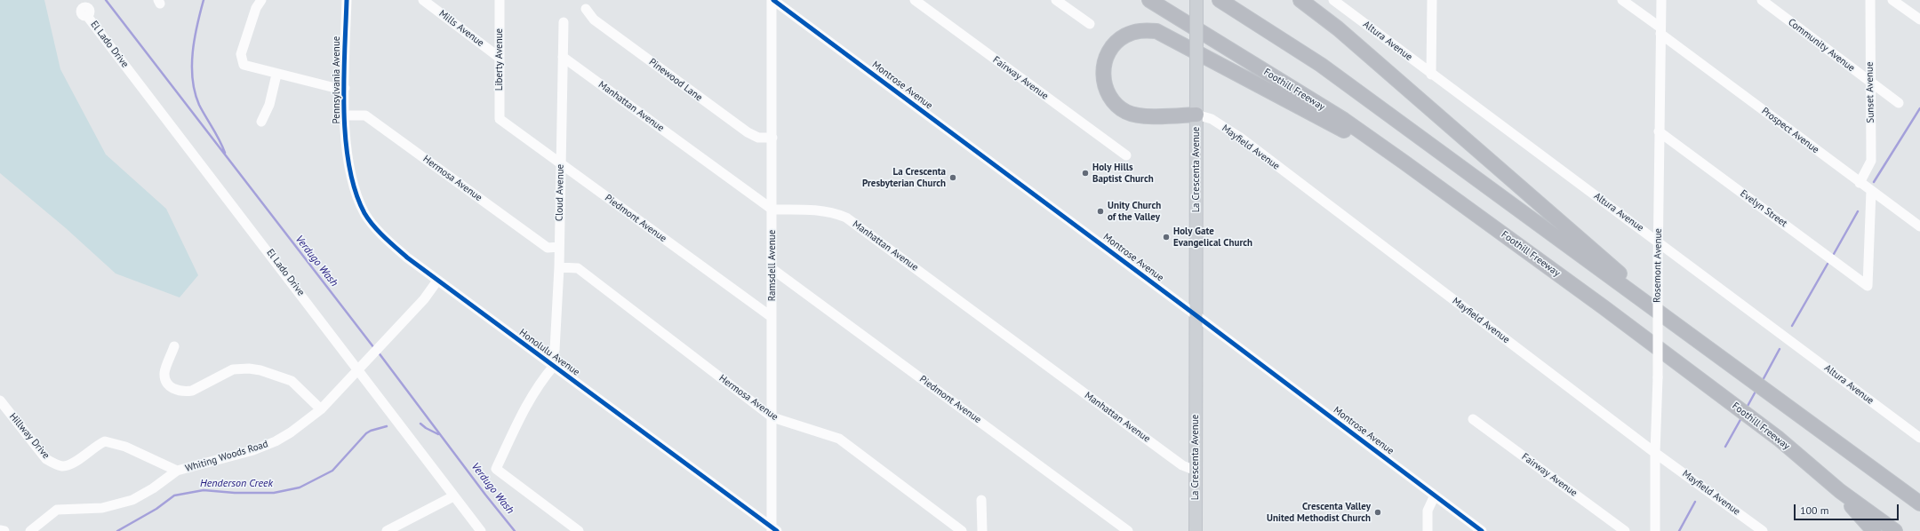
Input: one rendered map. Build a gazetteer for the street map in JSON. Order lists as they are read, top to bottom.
{
  "streets": {
    "highway": ["Foothill Freeway"],
    "main road": ["La Crescenta Avenue"],
    "street": [
      "Mills Avenue",
      "Altura Avenue",
      "El Lado Drive",
      "Community Avenue",
      "Liberty Avenue",
      "Fairway Avenue",
      "Pennsylvania Avenue",
      "Pinewood Lane",
      "Montrose Avenue",
      "Sunset Avenue",
      "Manhattan Avenue",
      "Prospect Avenue",
      "Mayfield Avenue",
      "Hermosa Avenue",
      "Cloud Avenue",
      "Evelyn Street",
      "Piedmont Avenue",
      "Ramsdell Avenue",
      "Rosemont Avenue",
      "Honolulu Avenue",
      "Hillway Drive",
      "Whiting Woods Road"
    ]
  },
  "crossings": [
    ["Mills Avenue", "Liberty Avenue"],
    ["Altura Avenue", "Rosemont Avenue"],
    ["El Lado Drive", "Whiting Woods Road"],
    ["Community Avenue", "Sunset Avenue"],
    ["Liberty Avenue", "Piedmont Avenue"],
    ["Pennsylvania Avenue", "Hermosa Avenue"],
    ["Pennsylvania Avenue", "Honolulu Avenue"],
    ["Pinewood Lane", "Ramsdell Avenue"],
    ["Montrose Avenue", "La Crescenta Avenue"],
    ["Montrose Avenue", "Ramsdell Avenue"],
    ["Sunset Avenue", "Prospect Avenue"],
    ["Manhattan Avenue", "La Crescenta Avenue"],
    ["Manhattan Avenue", "Cloud Avenue"],
    ["Manhattan Avenue", "Ramsdell Avenue"],
    ["Prospect Avenue", "Evelyn Street"],
    ["Prospect Avenue", "Rosemont Avenue"],
    ["Mayfield Avenue", "La Crescenta Avenue"],
    ["Mayfield Avenue", "Rosemont Avenue"],
    ["Hermosa Avenue", "Cloud Avenue"],
    ["Hermosa Avenue", "Ramsdell Avenue"],
    ["Cloud Avenue", "Piedmont Avenue"],
    ["Cloud Avenue", "Honolulu Avenue"],
    ["Evelyn Street", "Rosemont Avenue"],
    ["Piedmont Avenue", "Ramsdell Avenue"],
    ["Ramsdell Avenue", "Honolulu Avenue"],
    ["Honolulu Avenue", "Whiting Woods Road"],
    ["Hillway Drive", "Whiting Woods Road"]
  ],
  "water": ["Verdugo Wash", "Henderson Creek"],
  "places": [
    "Holy Hills Baptist Church",
    "La Crescenta Presbyterian Church",
    "Unity Church of the Valley",
    "Holy Gate Evangelical Church",
    "Crescenta Valley United Methodist Church"
  ],
  "scale_bar": "100 m"
}
